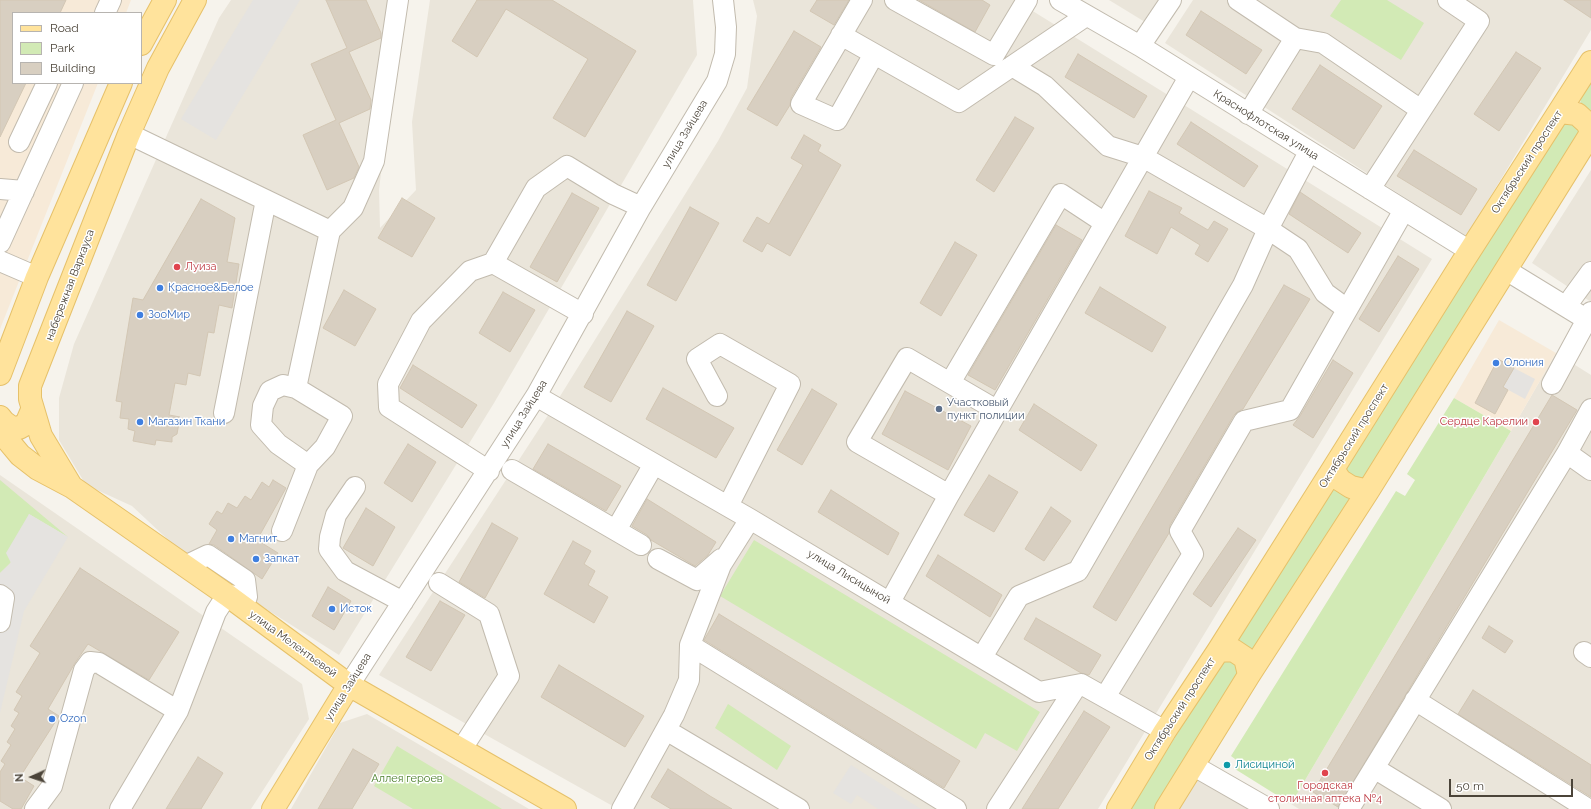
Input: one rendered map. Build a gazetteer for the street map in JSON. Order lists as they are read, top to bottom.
{
  "streets": {
    "main road": [
      "улица Зайцева",
      "Октябрьский проспект",
      "набережная Варкауса",
      "улица Мелентьевой"
    ],
    "street": ["Краснофлотская улица", "улица Лисицыной"]
  },
  "crossings": [
    ["Краснофлотская улица", "Октябрьский проспект"],
    ["улица Зайцева", "улица Лисицыной"],
    ["улица Зайцева", "улица Мелентьевой"],
    ["набережная Варкауса", "улица Мелентьевой"]
  ],
  "parks": ["Аллея героев"],
  "places": [
    "Луиза",
    "Красное&Белое",
    "ЗооМир",
    "Олония",
    "Участковый пункт полиции",
    "Магазин Ткани",
    "Сердце Карелии",
    "Магнит",
    "Запкат",
    "Исток",
    "Ozon",
    "Лисициной",
    "Городская столичная аптека №4"
  ],
  "legend": ["Road", "Park", "Building"],
  "scale_bar": "50 m",
  "north": "left"
}
